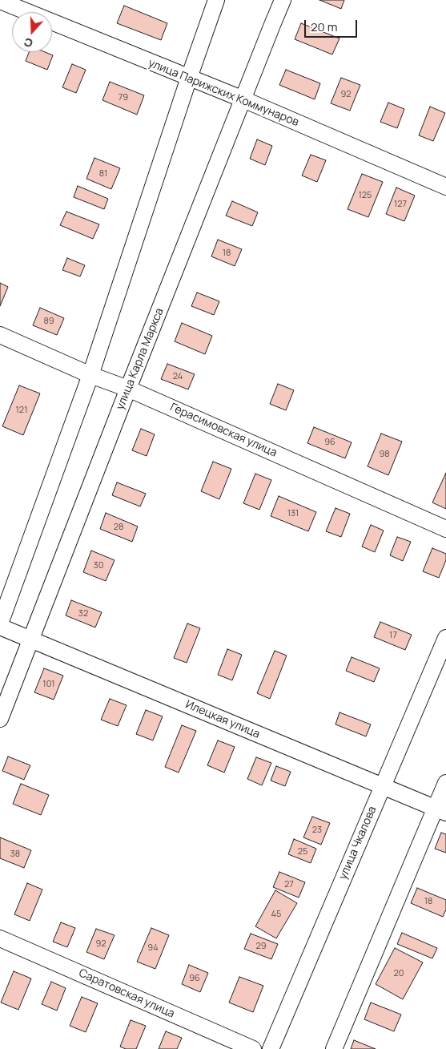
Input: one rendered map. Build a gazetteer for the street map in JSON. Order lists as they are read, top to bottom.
{
  "streets": {
    "street": [
      "улица Парижских Коммунаров",
      "улица Карла Маркса",
      "Герасимовская улица",
      "Илецкая улица",
      "улица Чкалова",
      "Саратовская улица"
    ]
  },
  "crossings": [
    ["улица Парижских Коммунаров", "улица Карла Маркса"],
    ["улица Карла Маркса", "Герасимовская улица"],
    ["улица Карла Маркса", "Илецкая улица"],
    ["Илецкая улица", "улица Чкалова"]
  ],
  "house_numbers": [
    "92",
    "79",
    "81",
    "125",
    "127",
    "18",
    "89",
    "24",
    "121",
    "96",
    "98",
    "131",
    "28",
    "30",
    "32",
    "17",
    "101",
    "23",
    "25",
    "38",
    "27",
    "18",
    "45",
    "92",
    "29",
    "94",
    "20",
    "96"
  ],
  "scale_bar": "20 m",
  "north": "bottom"
}
